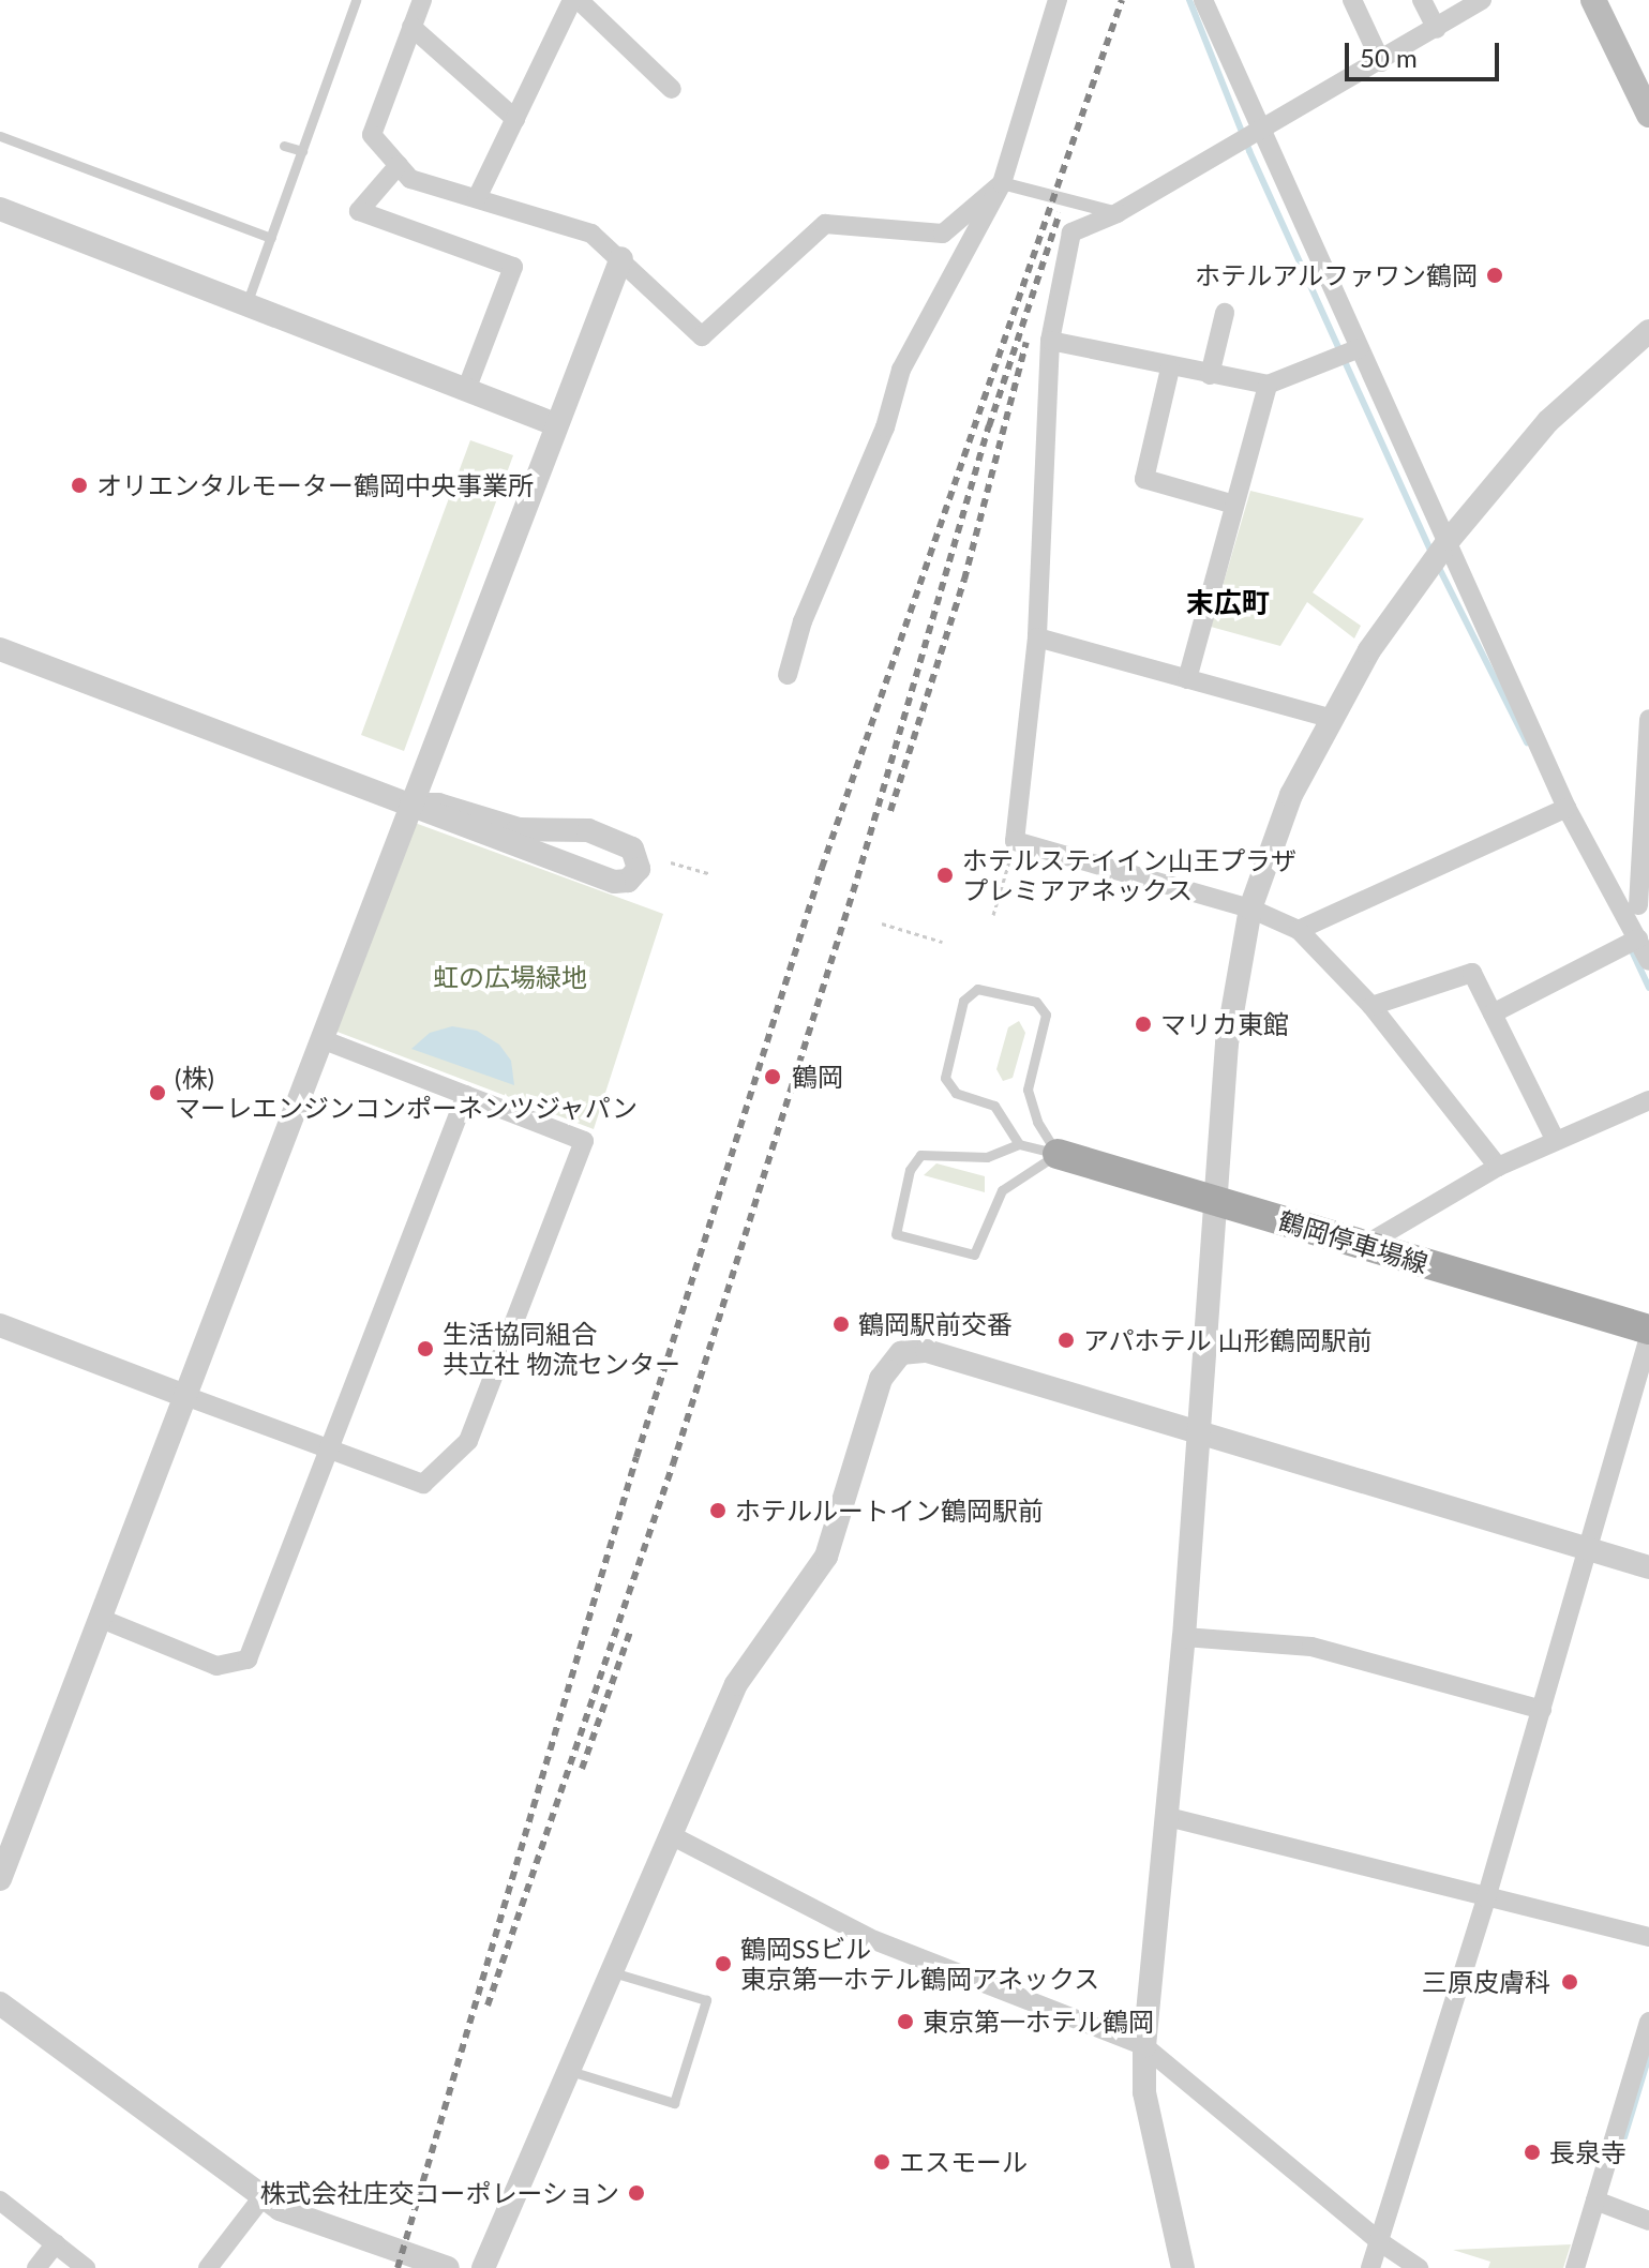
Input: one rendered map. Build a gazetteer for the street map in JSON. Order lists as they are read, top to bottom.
{
  "streets": {
    "main road": ["鶴岡停車場線"]
  },
  "districts": ["末広町"],
  "parks": ["虹の広場緑地"],
  "places": [
    "ホテルアルファワン鶴岡",
    "オリエンタルモーター鶴岡中央事業所",
    "ホテルステイイン山王プラザ プレミアアネックス",
    "マリカ東館",
    "鶴岡",
    "(株) マーレエンジンコンポーネンツジャパン",
    "鶴岡駅前交番",
    "アパホテル 山形鶴岡駅前",
    "生活協同組合 共立社 物流センター",
    "ホテルルートイン鶴岡駅前",
    "鶴岡SSビル 東京第一ホテル鶴岡アネックス",
    "三原皮膚科",
    "東京第一ホテル鶴岡",
    "長泉寺",
    "エスモール",
    "株式会社庄交コーポレーション"
  ],
  "scale_bar": "50 m"
}
